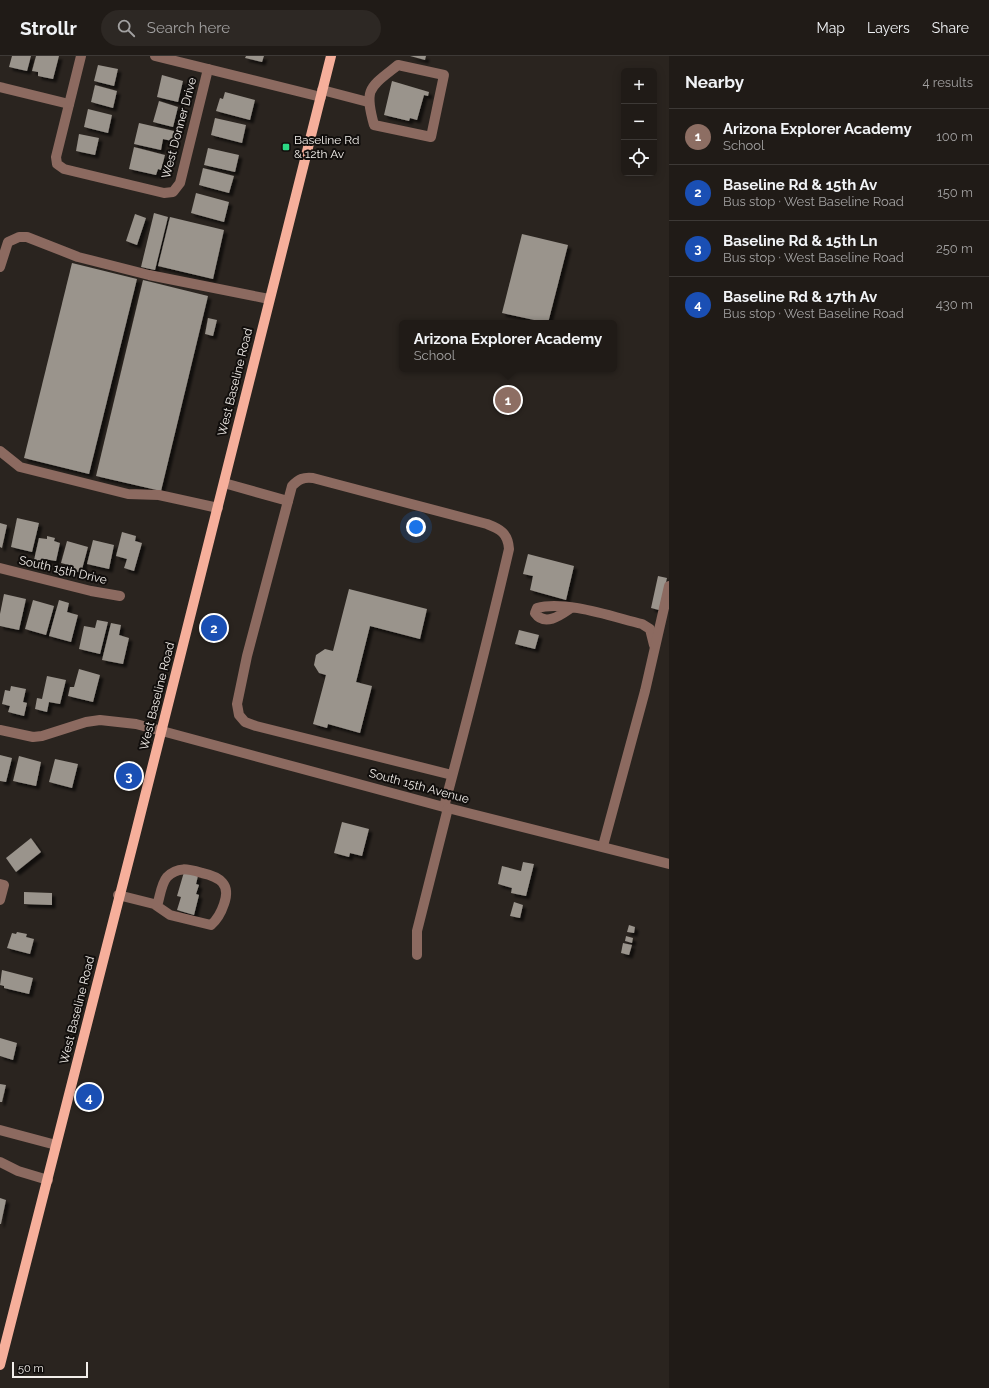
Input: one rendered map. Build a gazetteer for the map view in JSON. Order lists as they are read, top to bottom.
{
  "streets": {
    "main road": ["West Baseline Road"],
    "street": ["West Donner Drive", "South 15th Drive", "South 15th Avenue"]
  },
  "crossings": [
    ["West Baseline Road", "South 15th Avenue"]
  ],
  "places": {
    "transit": ["Baseline Rd & 12th Av"]
  },
  "scale_bar": "50 m",
  "page": {
    "header": "Strollr",
    "search": "Search here",
    "nav": ["Map", "Layers", "Share"],
    "heading": ["Nearby", "4 results"],
    "map_buttons": ["+", "−"],
    "list": [
      {
        "mark": "1",
        "name": "Arizona Explorer Academy",
        "note": "School",
        "value": "100 m"
      },
      {
        "mark": "2",
        "name": "Baseline Rd & 15th Av",
        "note": "Bus stop · West Baseline Road",
        "value": "150 m"
      },
      {
        "mark": "3",
        "name": "Baseline Rd & 15th Ln",
        "note": "Bus stop · West Baseline Road",
        "value": "250 m"
      },
      {
        "mark": "4",
        "name": "Baseline Rd & 17th Av",
        "note": "Bus stop · West Baseline Road",
        "value": "430 m"
      }
    ],
    "popup": ["Arizona Explorer Academy", "School"],
    "pins": [
      "1",
      "2",
      "3",
      "4"
    ],
    "scale": "50 m"
  }
}
